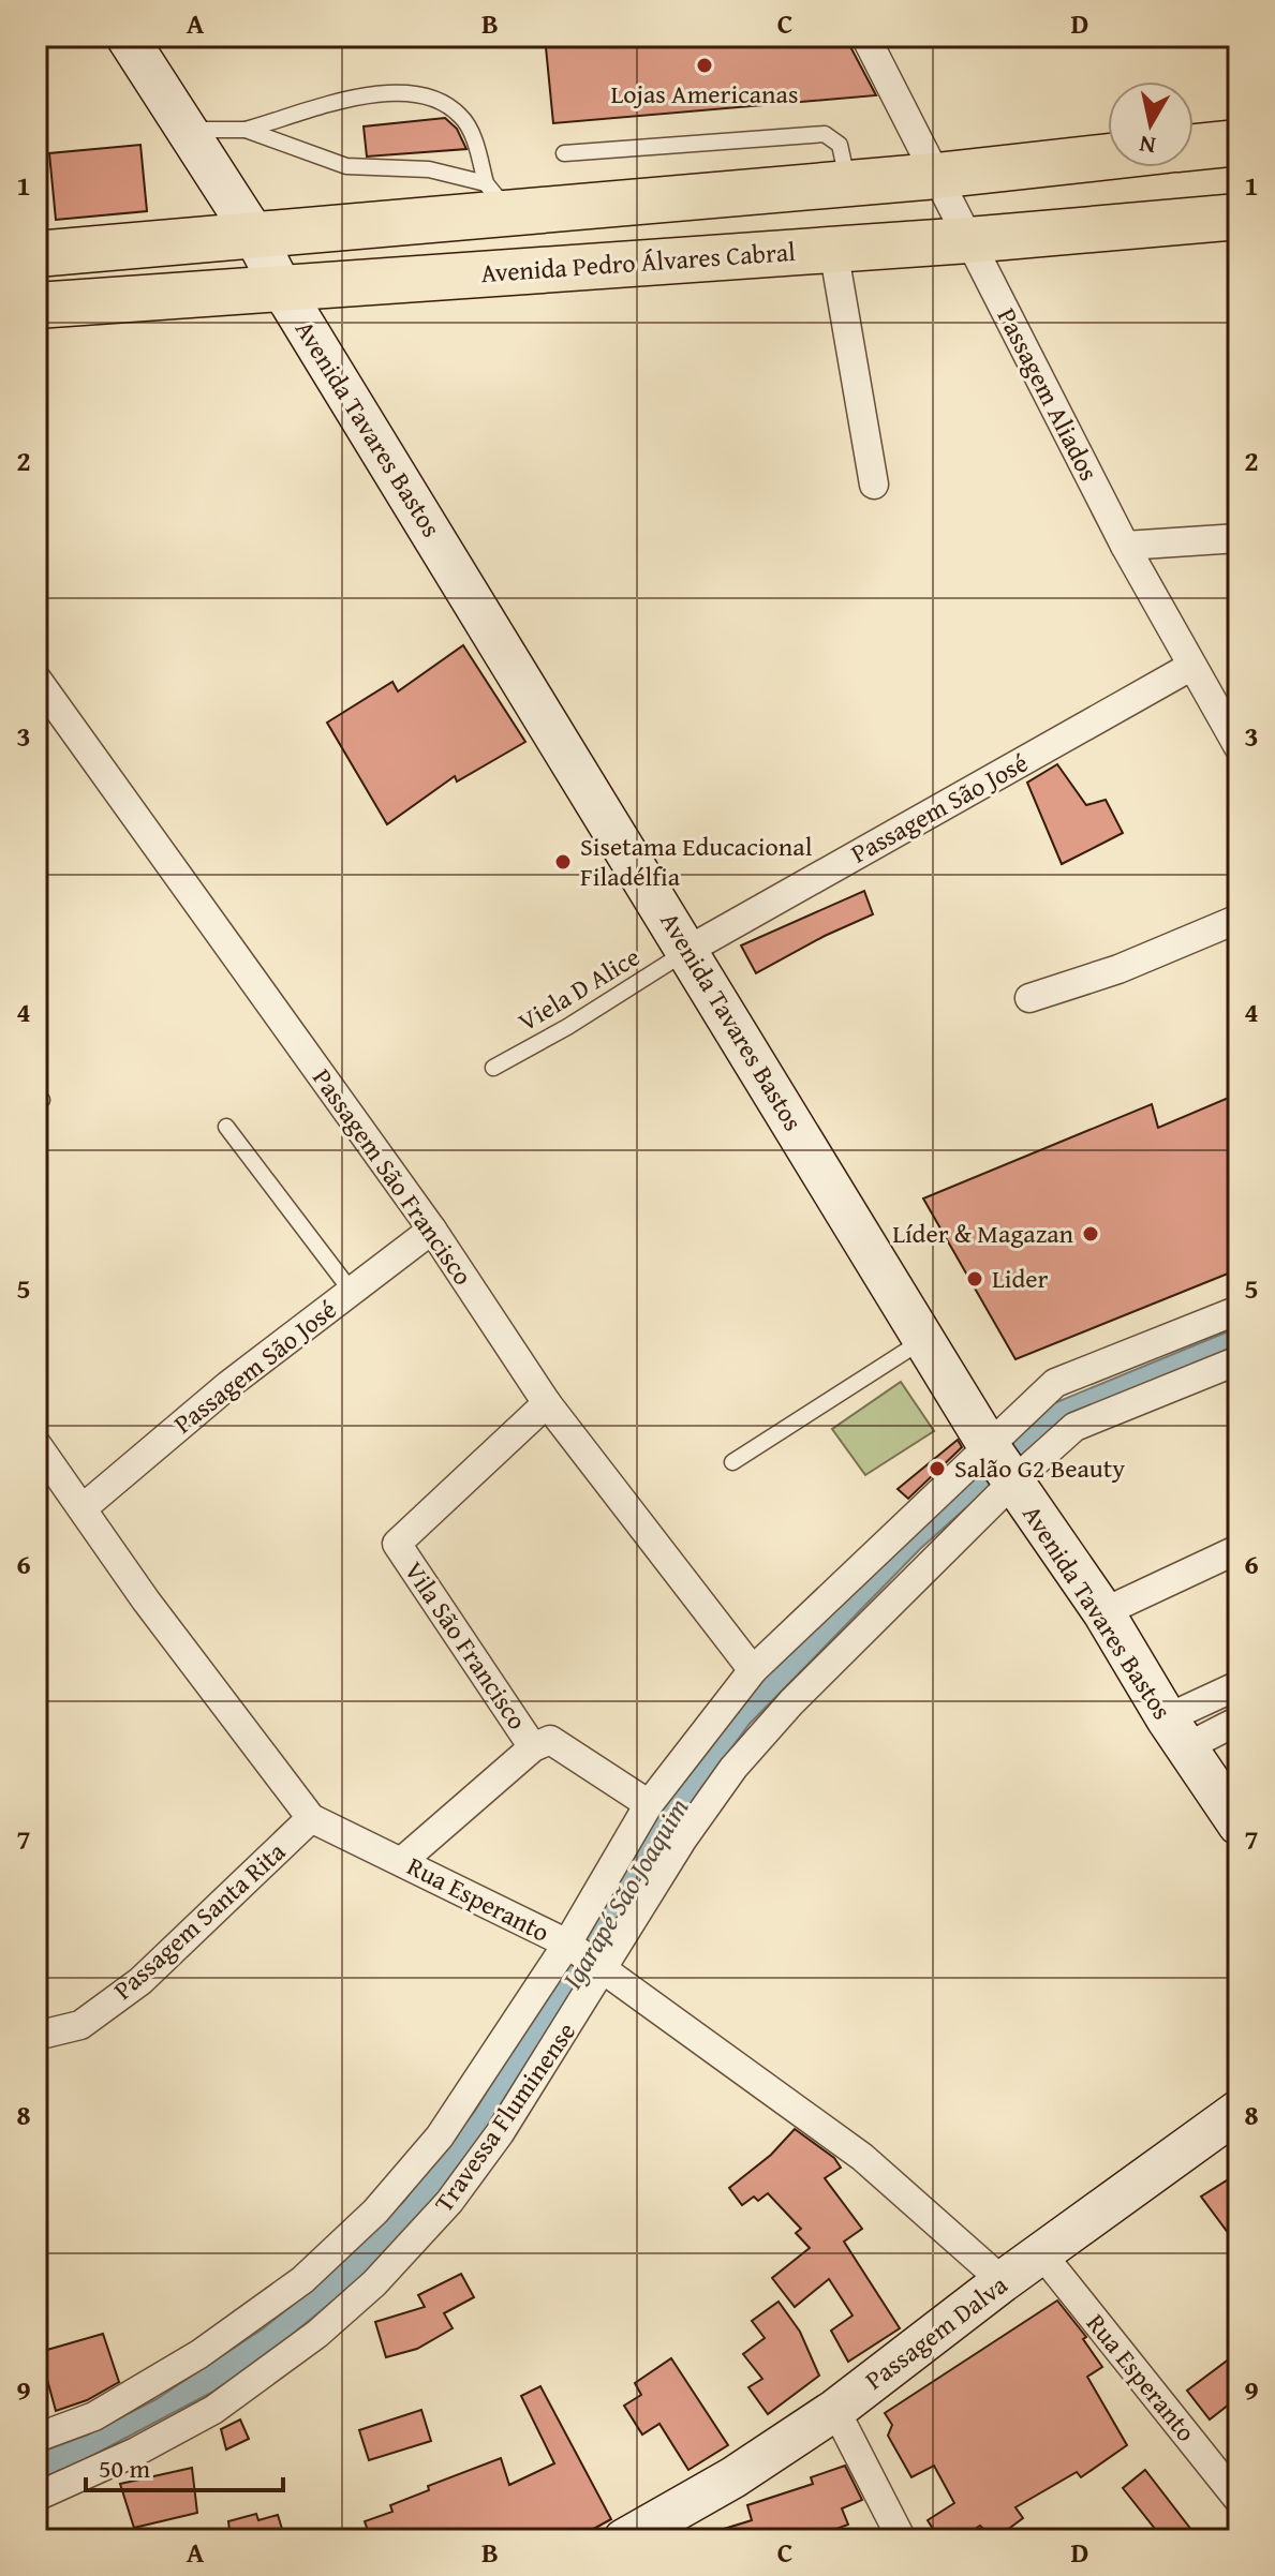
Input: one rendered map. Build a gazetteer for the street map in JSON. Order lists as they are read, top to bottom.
{
  "streets": {
    "main road": ["Avenida Pedro Álvares Cabral", "Avenida Tavares Bastos", "Passagem Dalva"],
    "street": [
      "Passagem Aliados",
      "Passagem São José",
      "Passagem São Francisco",
      "Vila São Francisco",
      "Rua Esperanto",
      "Passagem Santa Rita",
      "Travessa Fluminense"
    ],
    "lane": ["Viela D Alice"]
  },
  "crossings": [
    ["Avenida Pedro Álvares Cabral", "Passagem Aliados"],
    ["Avenida Pedro Álvares Cabral", "Avenida Tavares Bastos"],
    ["Passagem Aliados", "Passagem São José"],
    ["Avenida Tavares Bastos", "Passagem São José"],
    ["Avenida Tavares Bastos", "Viela D Alice"],
    ["Avenida Tavares Bastos", "Travessa Fluminense"],
    ["Passagem São José", "Viela D Alice"],
    ["Passagem São José", "Passagem São Francisco"],
    ["Passagem São José", "Rua Esperanto"],
    ["Passagem São Francisco", "Vila São Francisco"],
    ["Vila São Francisco", "Rua Esperanto"],
    ["Rua Esperanto", "Passagem Santa Rita"],
    ["Rua Esperanto", "Travessa Fluminense"],
    ["Rua Esperanto", "Passagem Dalva"]
  ],
  "water": ["Igarapé São Joaquim"],
  "places": [
    "Lojas Americanas",
    "Sisetama Educacional Filadélfia",
    "Líder & Magazan",
    "Lider",
    "Salão G2 Beauty"
  ],
  "scale_bar": "50 m",
  "north": "bottom",
  "grid": {
    "columns": [
      "A",
      "B",
      "C",
      "D"
    ],
    "rows": [
      "1",
      "2",
      "3",
      "4",
      "5",
      "6",
      "7",
      "8",
      "9"
    ]
  }
}
